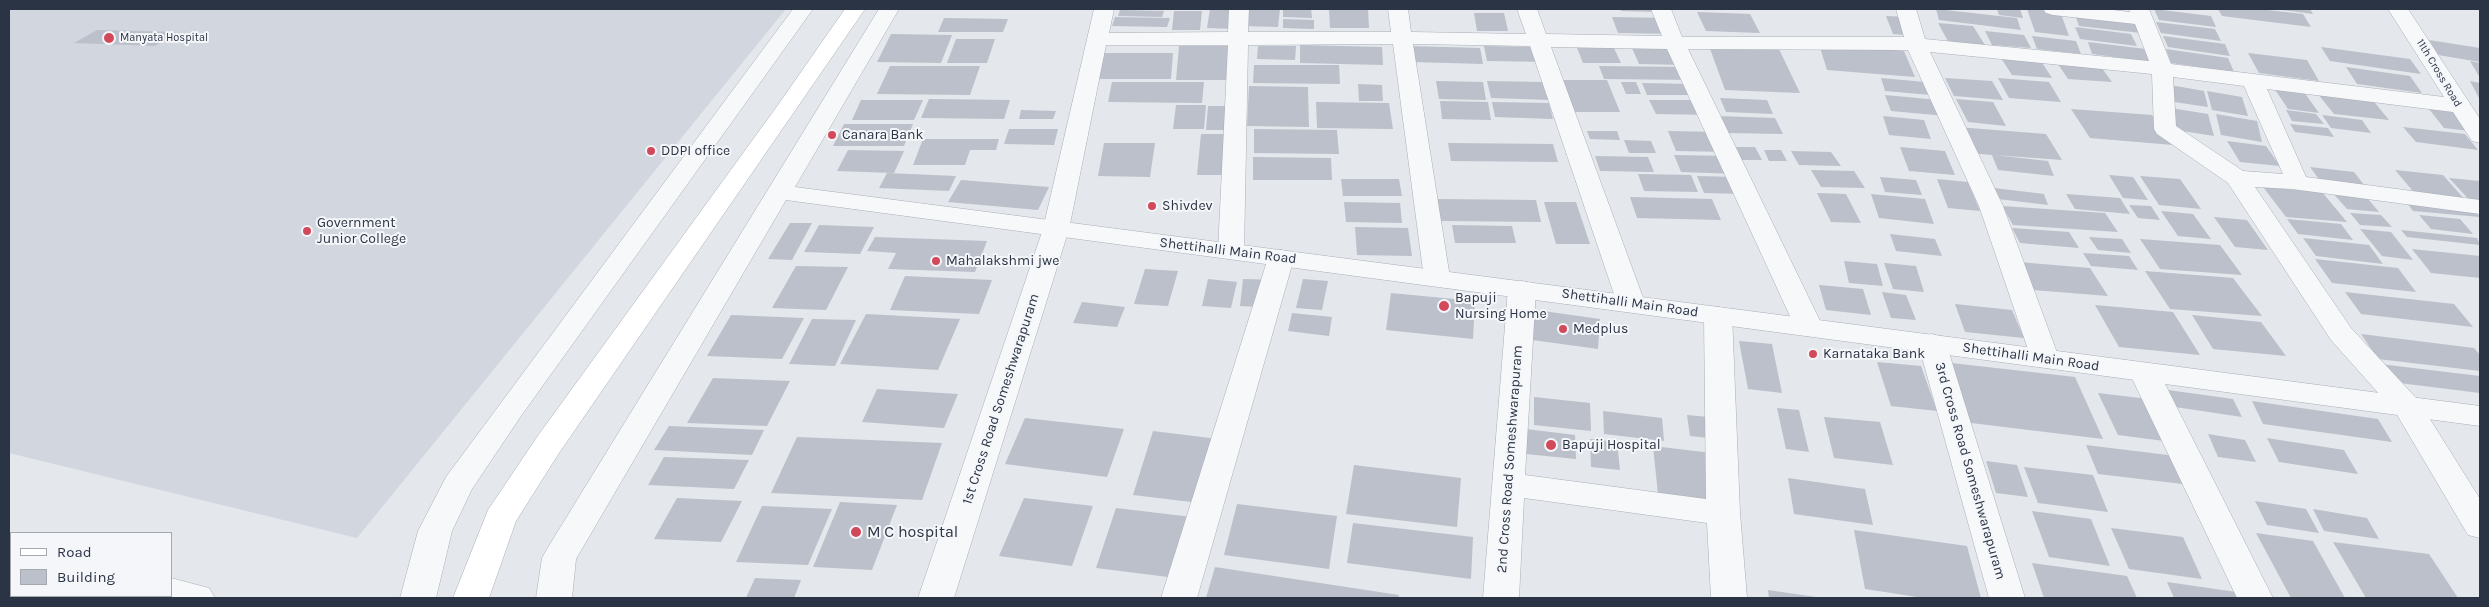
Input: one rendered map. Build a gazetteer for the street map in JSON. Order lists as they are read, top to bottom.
{
  "streets": {
    "street": [
      "11th Cross Road",
      "Shettihalli Main Road",
      "1st Cross Road Someshwarapuram",
      "2nd Cross Road Someshwarapuram",
      "3rd Cross Road Someshwarapuram"
    ]
  },
  "crossings": [
    ["Shettihalli Main Road", "1st Cross Road Someshwarapuram"],
    ["Shettihalli Main Road", "2nd Cross Road Someshwarapuram"],
    ["Shettihalli Main Road", "3rd Cross Road Someshwarapuram"]
  ],
  "places": [
    "Manyata Hospital",
    "Canara Bank",
    "DDPI office",
    "Shivdev",
    "Government Junior College",
    "Mahalakshmi jwe",
    "Bapuji Nursing Home",
    "Medplus",
    "Karnataka Bank",
    "Bapuji Hospital",
    "M C hospital"
  ],
  "legend": ["Road", "Building"]
}
